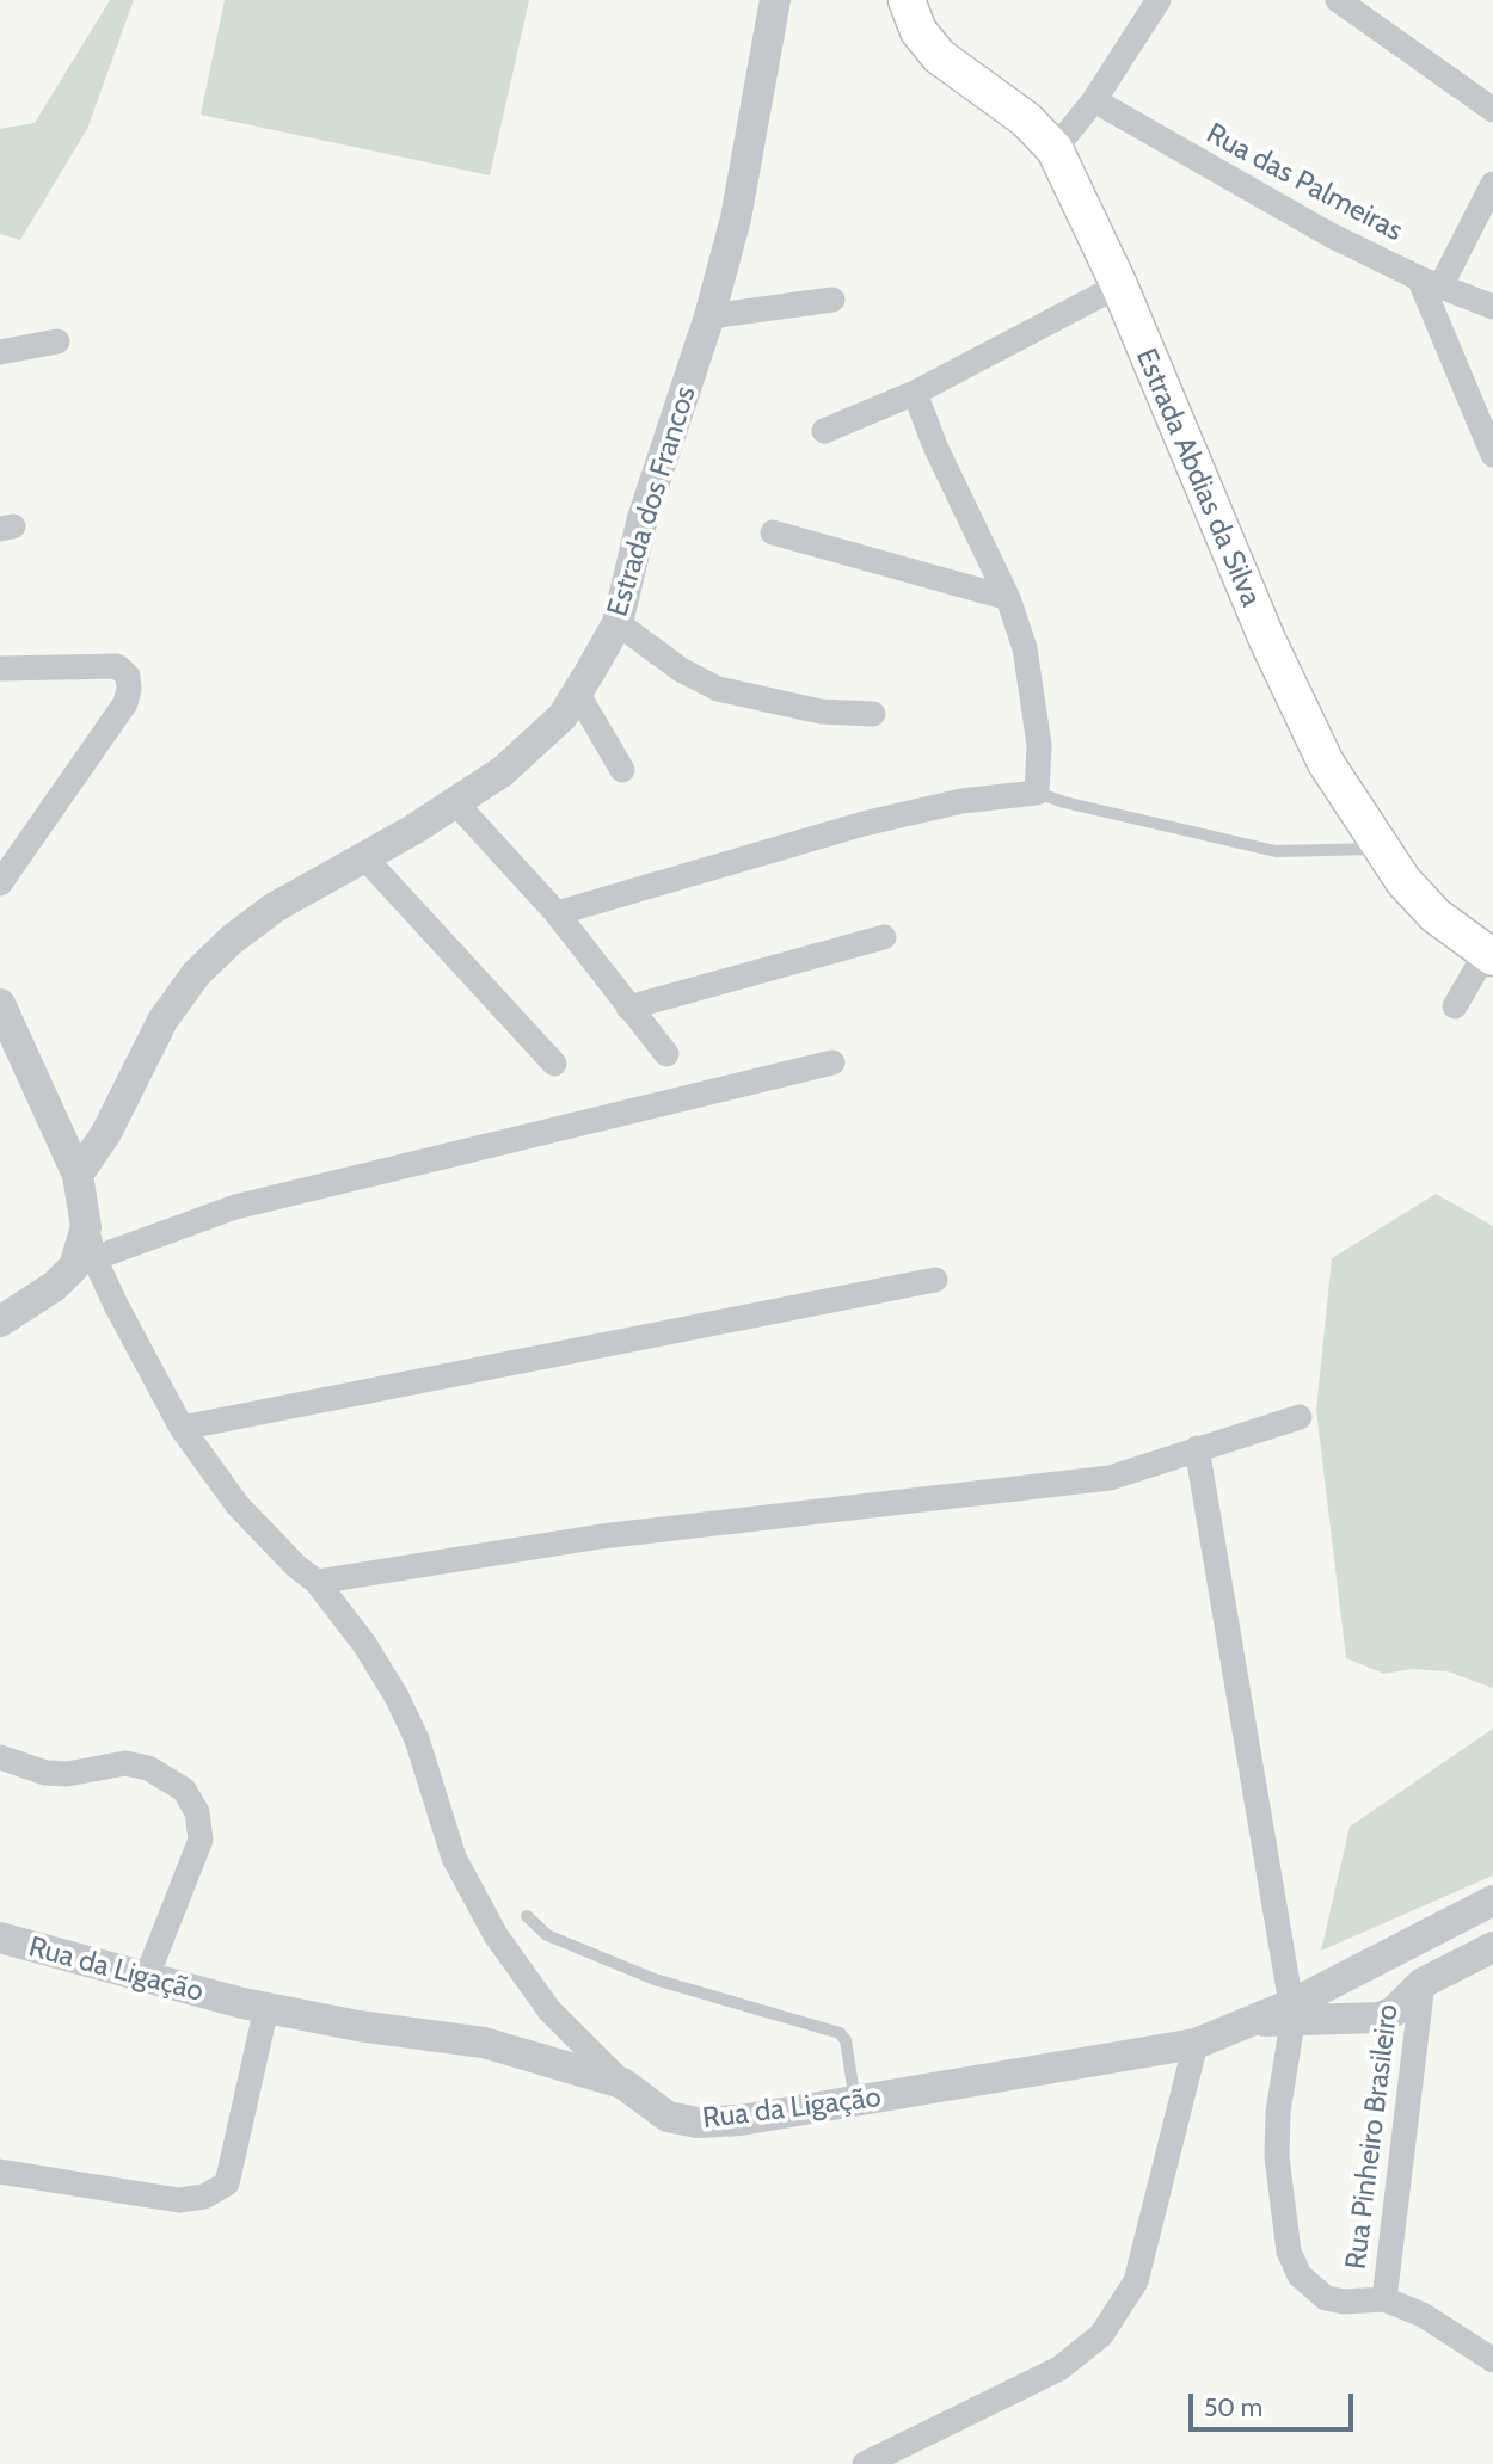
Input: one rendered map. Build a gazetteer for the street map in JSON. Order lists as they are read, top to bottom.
{
  "streets": {
    "main road": ["Estrada Abdias da Silva"],
    "street": [
      "Rua das Palmeiras",
      "Estrada dos Francos",
      "Rua da Ligação",
      "Rua Pinheiro Brasileiro"
    ]
  },
  "crossings": [
    ["Rua da Ligação", "Rua Pinheiro Brasileiro"]
  ],
  "scale_bar": "50 m"
}
